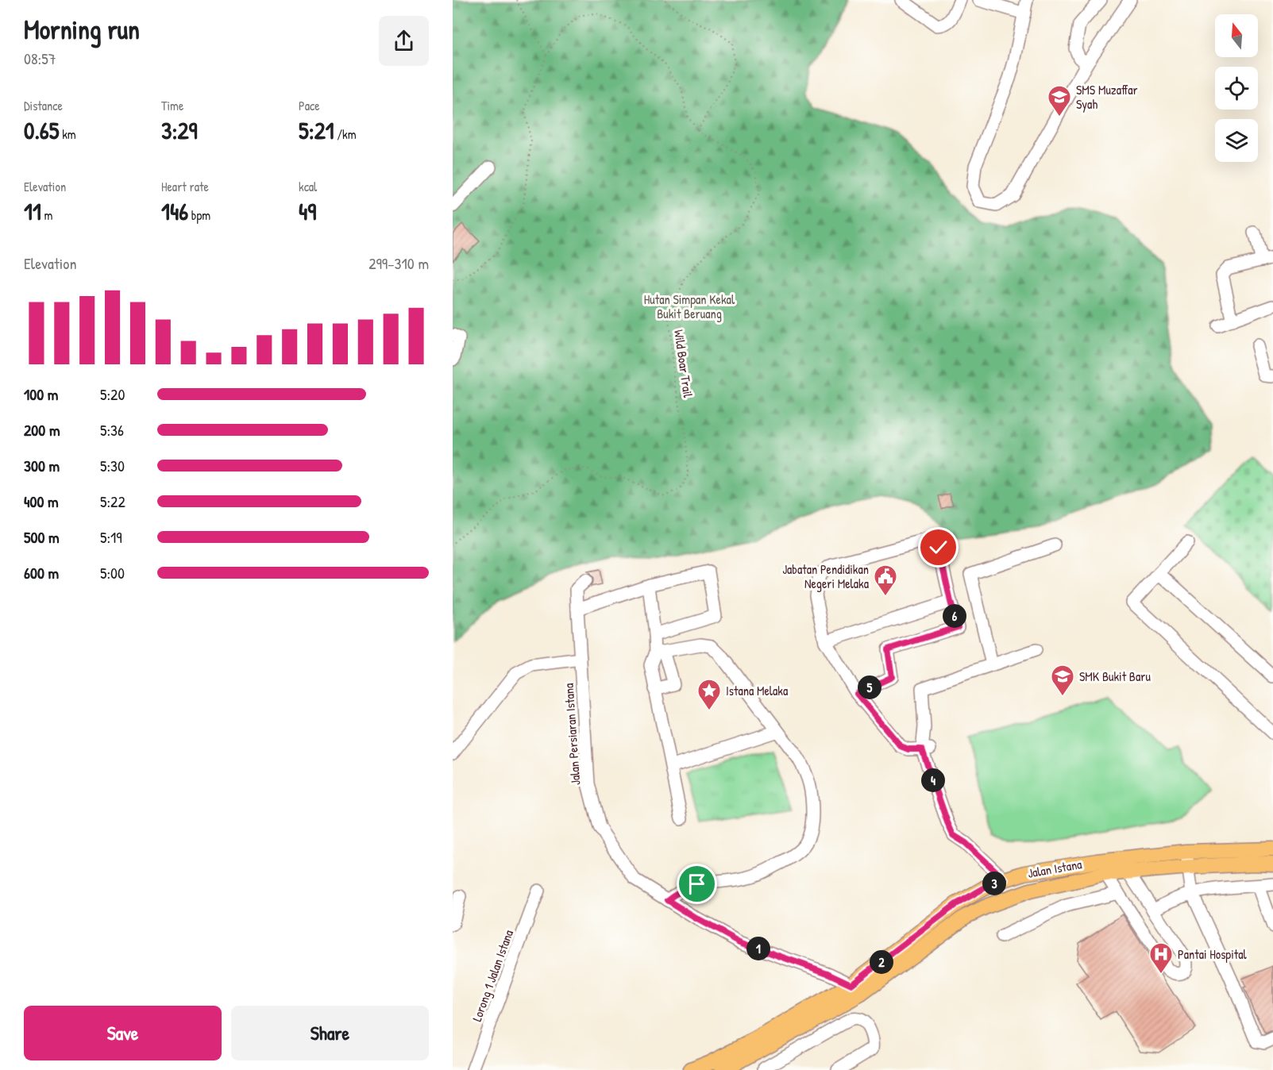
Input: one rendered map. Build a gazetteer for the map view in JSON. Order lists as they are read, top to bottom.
{
  "streets": {
    "main road": ["Jalan Istana"],
    "street": ["Jalan Persiaran Istana", "Lorong 1 Jalan Istana"],
    "path": ["Wild Boar Trail"]
  },
  "crossings": [
    ["Jalan Persiaran Istana", "Jalan Istana"]
  ],
  "parks": ["Hutan Simpan Kekal Bukit Beruang"],
  "places": {
    "school or university": ["SMS Muzaffar Syah", "SMK Bukit Baru"],
    "public building": ["Jabatan Pendidikan Negeri Melaka"],
    "place": ["Istana Melaka"],
    "hospital": ["Pantai Hospital"]
  },
  "north": "top",
  "page": {
    "heading": ["Morning run", "08:57"],
    "stats": [
      ["Distance", "0.65 km"],
      ["Time", "3:29"],
      ["Pace", "5:21 /km"],
      ["Elevation", "11 m"],
      ["Heart rate", "146 bpm"],
      ["kcal", "49"]
    ],
    "chart": ["Elevation", "299–310 m"],
    "list": [
      {
        "name": "100 m",
        "note": "5:20"
      },
      {
        "name": "200 m",
        "note": "5:36"
      },
      {
        "name": "300 m",
        "note": "5:30"
      },
      {
        "name": "400 m",
        "note": "5:22"
      },
      {
        "name": "500 m",
        "note": "5:19"
      },
      {
        "name": "600 m",
        "note": "5:00"
      }
    ],
    "pins": [
      "6",
      "5",
      "4",
      "3",
      "1",
      "2"
    ],
    "buttons": ["Save", "Share"]
  }
}
